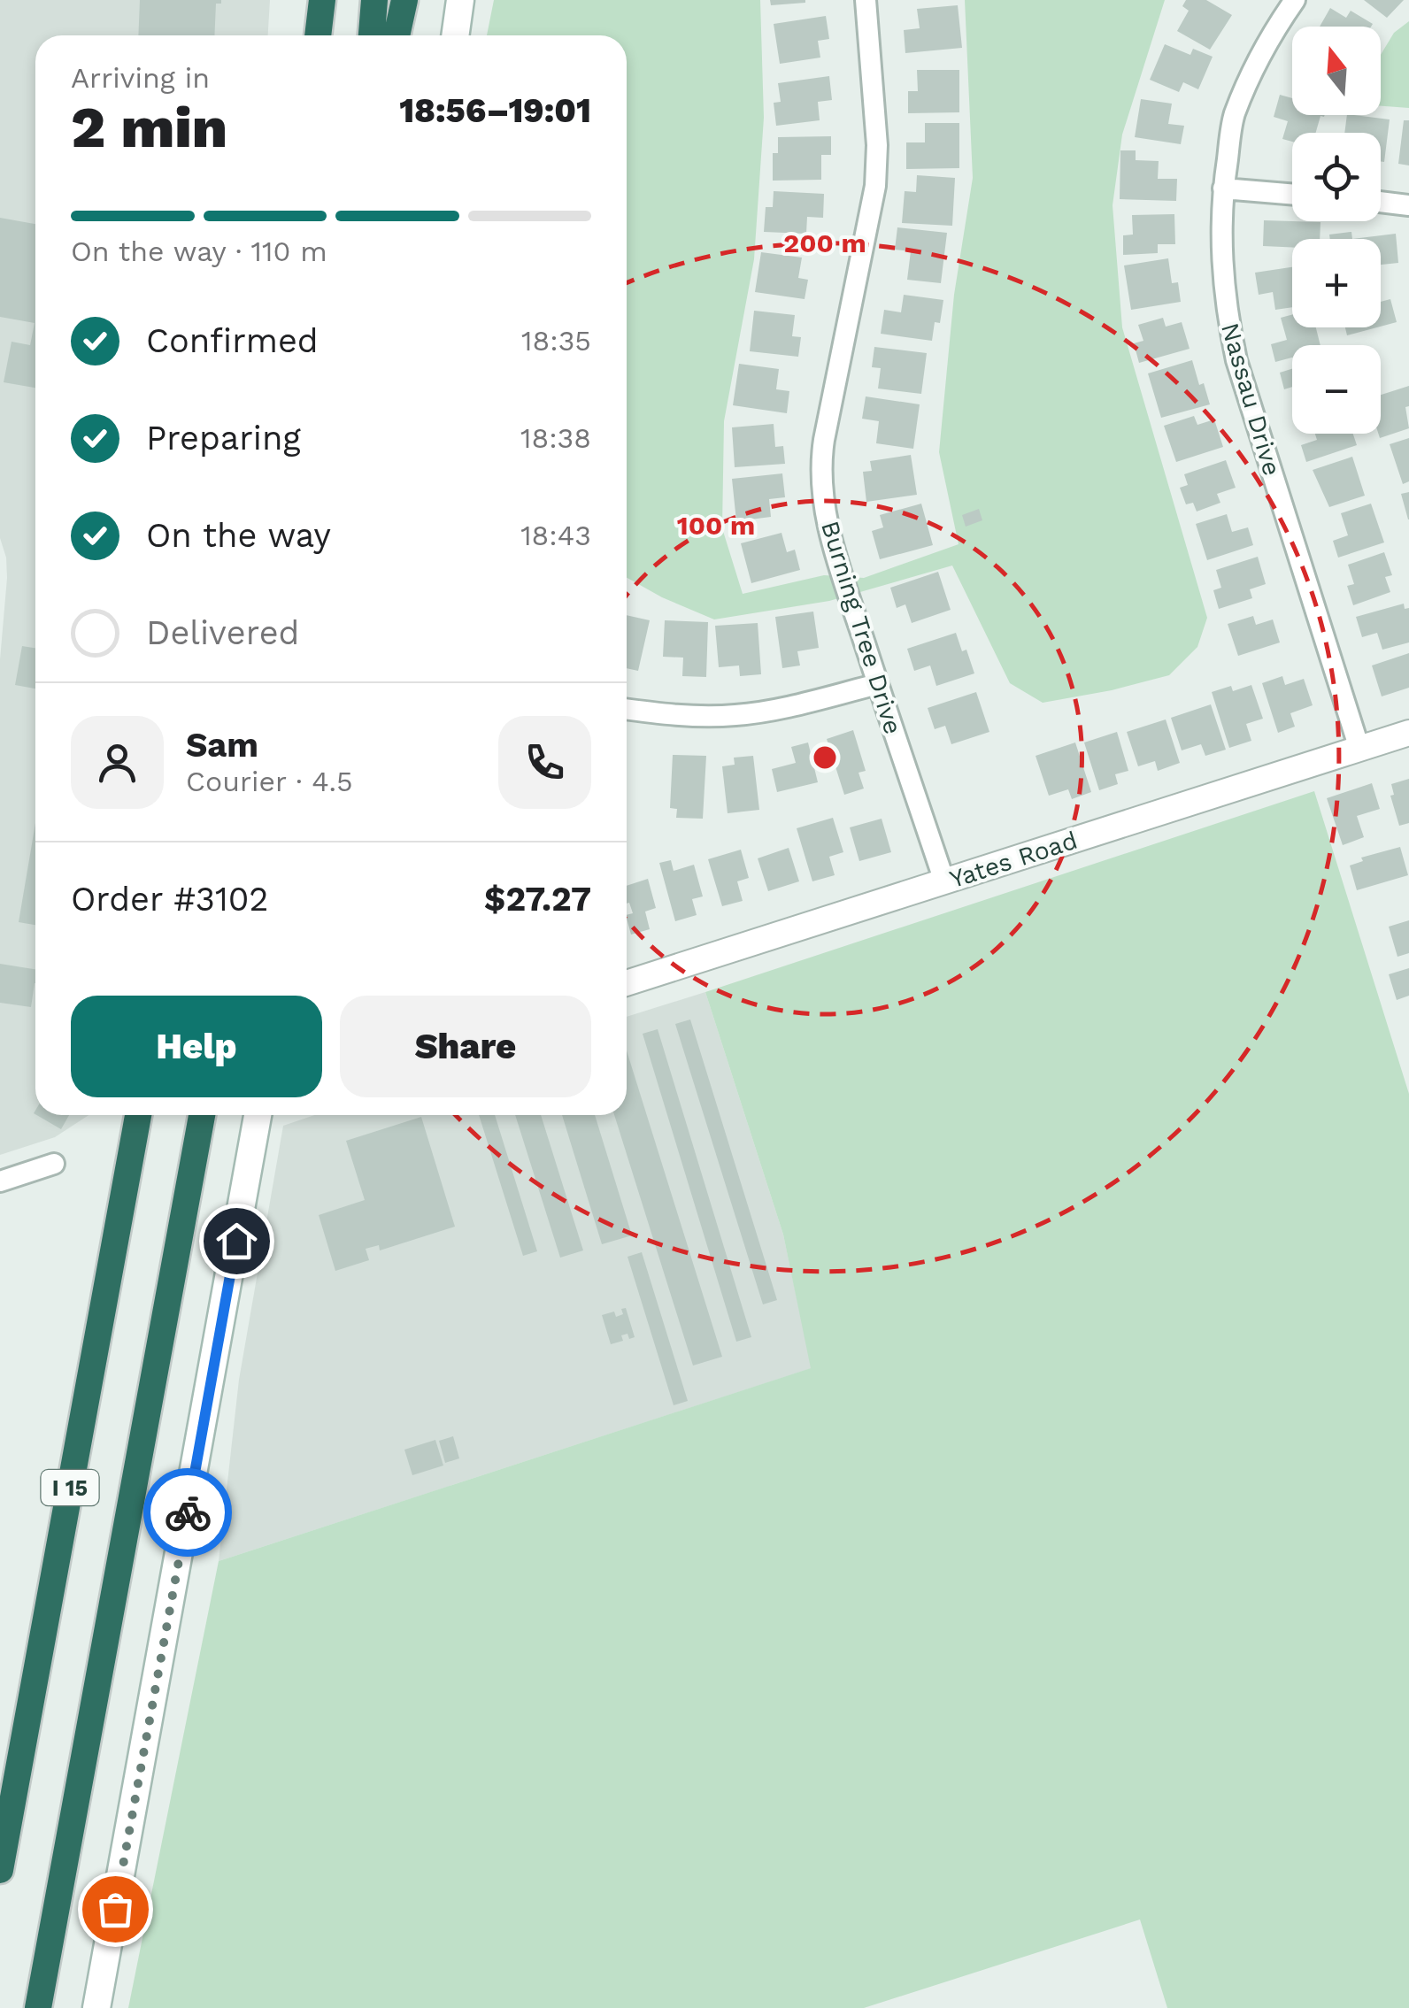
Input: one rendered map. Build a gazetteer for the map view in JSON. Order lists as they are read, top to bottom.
{
  "streets": {
    "highway": ["I 15"],
    "street": ["Nassau Drive", "Burning Tree Drive", "Yates Road"]
  },
  "crossings": [
    ["Nassau Drive", "Yates Road"],
    ["Burning Tree Drive", "Yates Road"]
  ],
  "north": "top",
  "page": {
    "map_buttons": ["+", "−"],
    "heading": ["2 min", "Arriving in", "18:56–19:01"],
    "panel": [
      "Sam",
      "Courier · 4.5",
      "Order #3102",
      "$27.27"
    ],
    "bar": "On the way · 110 m",
    "list": [
      ["Confirmed", "18:35"],
      ["Preparing", "18:38"],
      ["On the way", "18:43"],
      "Delivered"
    ],
    "buttons": ["Help", "Share"]
  },
  "rings": ["200 m", "100 m"]
}
